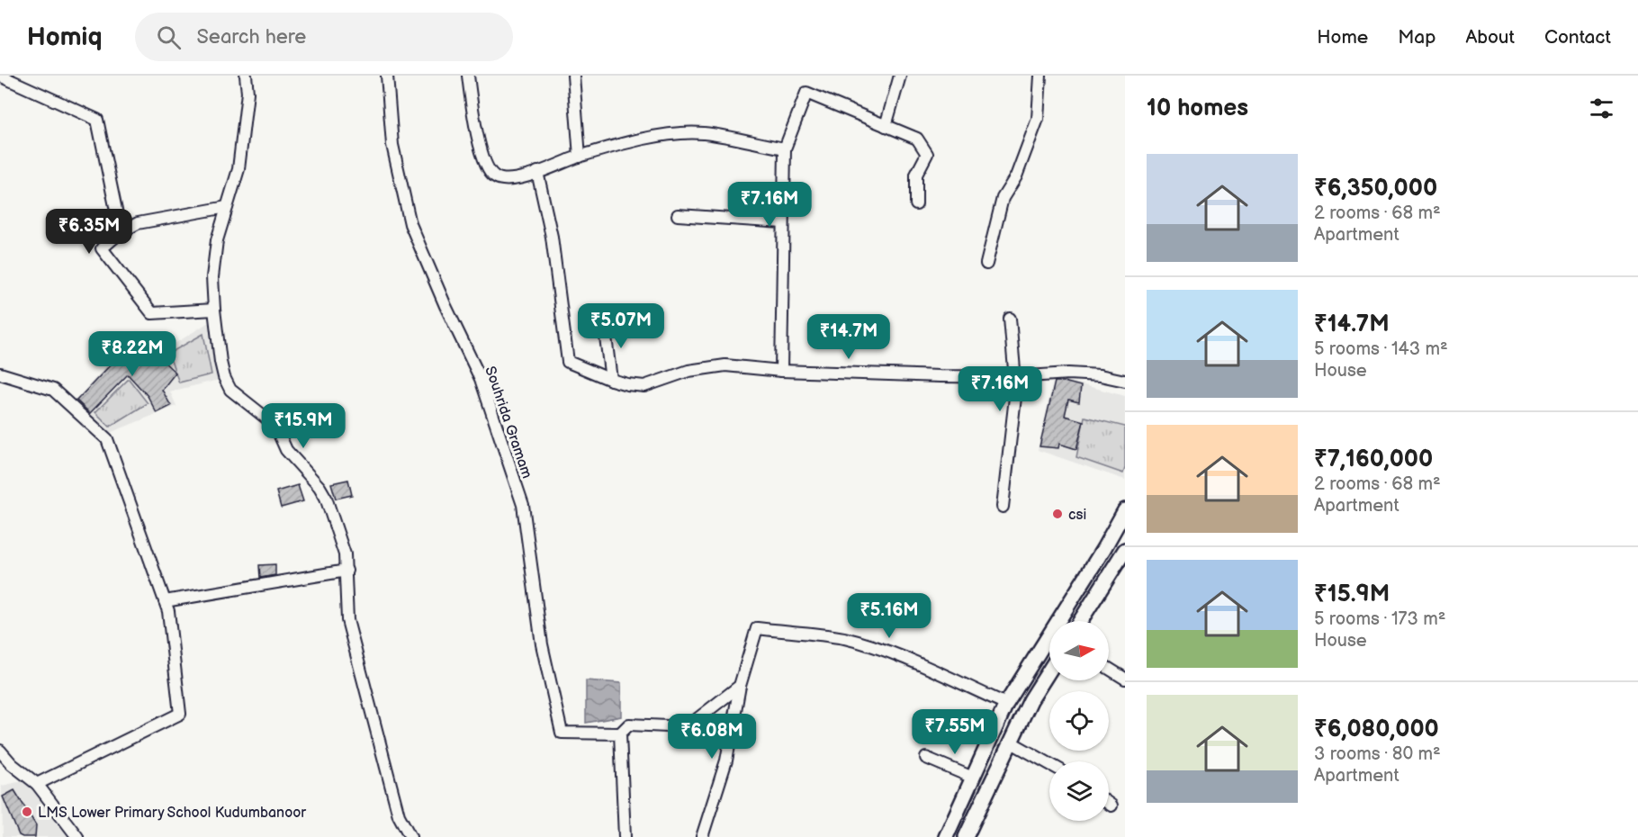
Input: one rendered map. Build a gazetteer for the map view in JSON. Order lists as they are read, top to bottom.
{
  "streets": {
    "street": ["Souhrida Gramam"]
  },
  "places": ["csi", "LMS Lower Primary School Kudumbanoor"],
  "north": "right",
  "page": {
    "header": "Homiq",
    "search": "Search here",
    "nav": [
      "Home",
      "Map",
      "About",
      "Contact"
    ],
    "heading": "10 homes",
    "list": [
      {
        "name": "₹6,350,000",
        "note": "2 rooms · 68 m² · Apartment"
      },
      {
        "name": "₹14.7M",
        "note": "5 rooms · 143 m² · House"
      },
      {
        "name": "₹7,160,000",
        "note": "2 rooms · 68 m² · Apartment"
      },
      {
        "name": "₹15.9M",
        "note": "5 rooms · 173 m² · House"
      },
      {
        "name": "₹6,080,000",
        "note": "3 rooms · 80 m² · Apartment"
      }
    ],
    "price": [
      "₹7.16M",
      "₹6.35M",
      "₹5.07M",
      "₹14.7M",
      "₹8.22M",
      "₹7.16M",
      "₹15.9M",
      "₹5.16M",
      "₹7.55M",
      "₹6.08M"
    ]
  }
}
